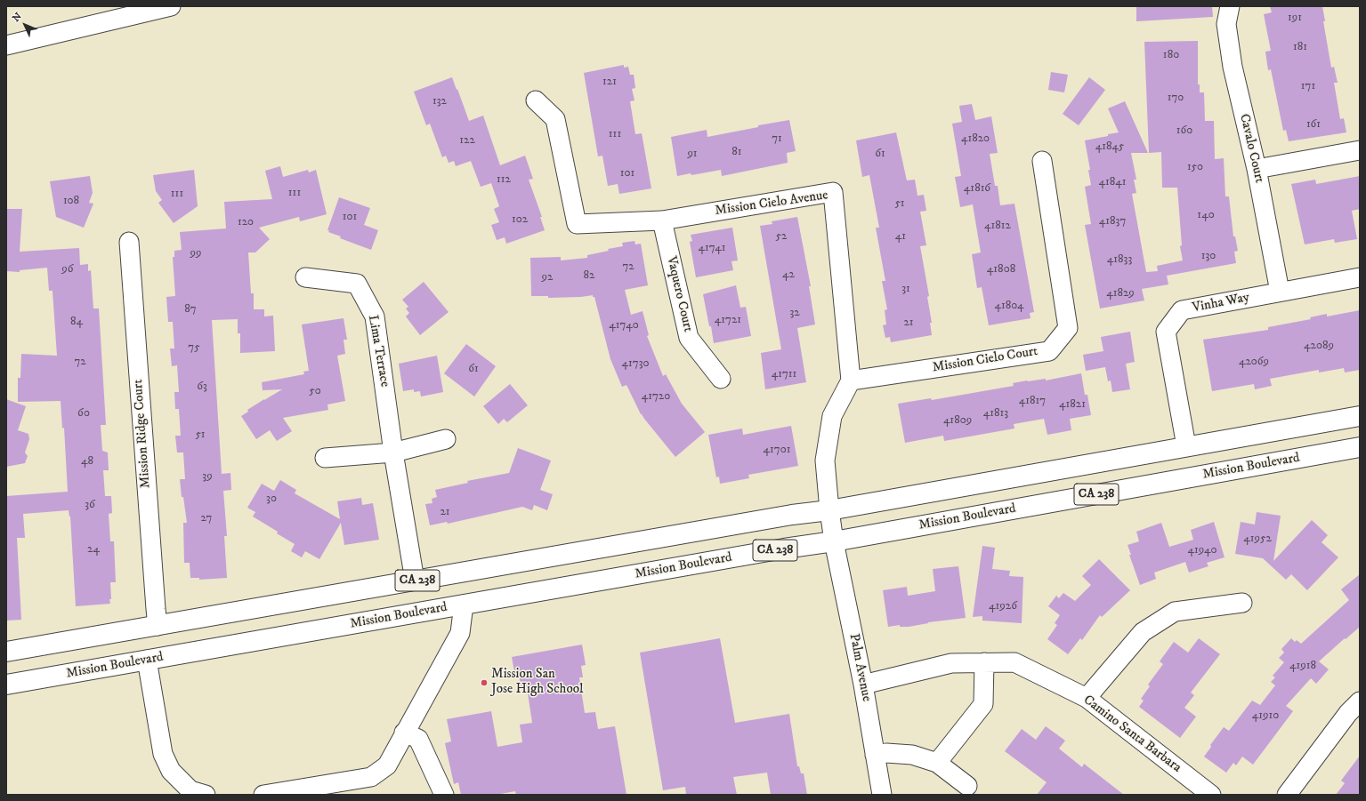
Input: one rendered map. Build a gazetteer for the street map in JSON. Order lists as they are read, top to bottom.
{
  "streets": {
    "main road": ["Mission Boulevard", "CA 238"],
    "street": [
      "Cavalo Court",
      "Mission Cielo Avenue",
      "Vaquero Court",
      "Vinha Way",
      "Lima Terrace",
      "Mission Cielo Court",
      "Mission Ridge Court",
      "Palm Avenue",
      "Camino Santa Barbara"
    ]
  },
  "crossings": [
    ["Cavalo Court", "Vinha Way"],
    ["Mission Cielo Avenue", "Vaquero Court"],
    ["Mission Cielo Avenue", "Mission Cielo Court"],
    ["Vinha Way", "CA 238"],
    ["Lima Terrace", "CA 238"],
    ["Mission Ridge Court", "CA 238"],
    ["Mission Boulevard", "Palm Avenue"],
    ["Palm Avenue", "Camino Santa Barbara"]
  ],
  "places": ["Mission San Jose High School"],
  "house_numbers": [
    "191",
    "181",
    "180",
    "121",
    "171",
    "170",
    "132",
    "161",
    "160",
    "111",
    "71",
    "41820",
    "122",
    "41845",
    "81",
    "91",
    "61",
    "150",
    "101",
    "112",
    "41841",
    "41816",
    "111",
    "111",
    "108",
    "51",
    "140",
    "101",
    "102",
    "41837",
    "120",
    "41812",
    "52",
    "41",
    "41741",
    "99",
    "130",
    "41833",
    "72",
    "96",
    "41808",
    "42",
    "82",
    "92",
    "31",
    "41829",
    "41804",
    "87",
    "32",
    "41721",
    "84",
    "21",
    "41740",
    "42089",
    "75",
    "72",
    "42069",
    "41730",
    "61",
    "41711",
    "63",
    "50",
    "41720",
    "41817",
    "41821",
    "60",
    "41813",
    "41809",
    "51",
    "41701",
    "48",
    "39",
    "30",
    "36",
    "21",
    "27",
    "41952",
    "24",
    "41940",
    "41926",
    "41918",
    "41910"
  ],
  "north": "top left"
}
